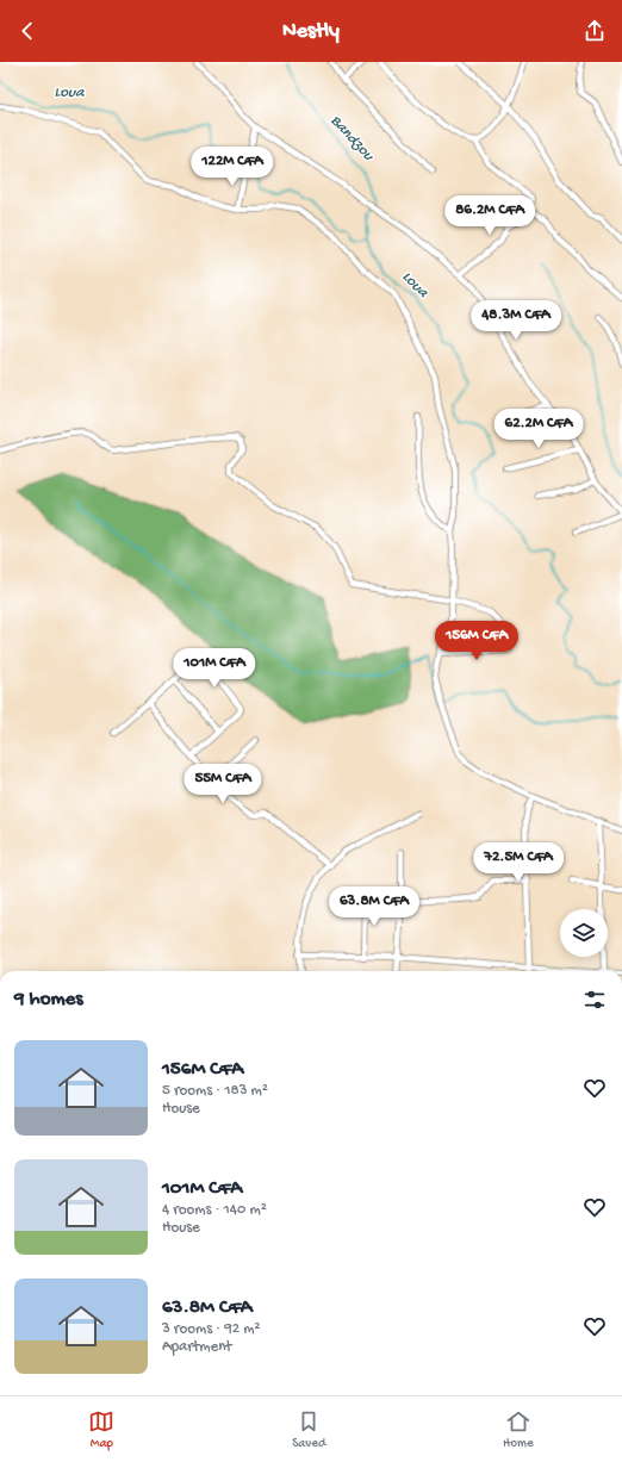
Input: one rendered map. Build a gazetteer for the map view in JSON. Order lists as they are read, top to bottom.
{
  "water": ["Loua", "Bandzou"],
  "page": {
    "header": "Nestly",
    "price": [
      "122M CFA",
      "86.2M CFA",
      "48.3M CFA",
      "62.2M CFA",
      "156M CFA",
      "101M CFA",
      "55M CFA",
      "72.5M CFA",
      "63.8M CFA"
    ],
    "heading": "9 homes",
    "list": [
      {
        "name": "156M CFA",
        "note": "5 rooms · 183 m² · House"
      },
      {
        "name": "101M CFA",
        "note": "4 rooms · 140 m² · House"
      },
      {
        "name": "63.8M CFA",
        "note": "3 rooms · 92 m² · Apartment"
      }
    ],
    "tabs": ["Map", "Saved", "Home"]
  }
}
